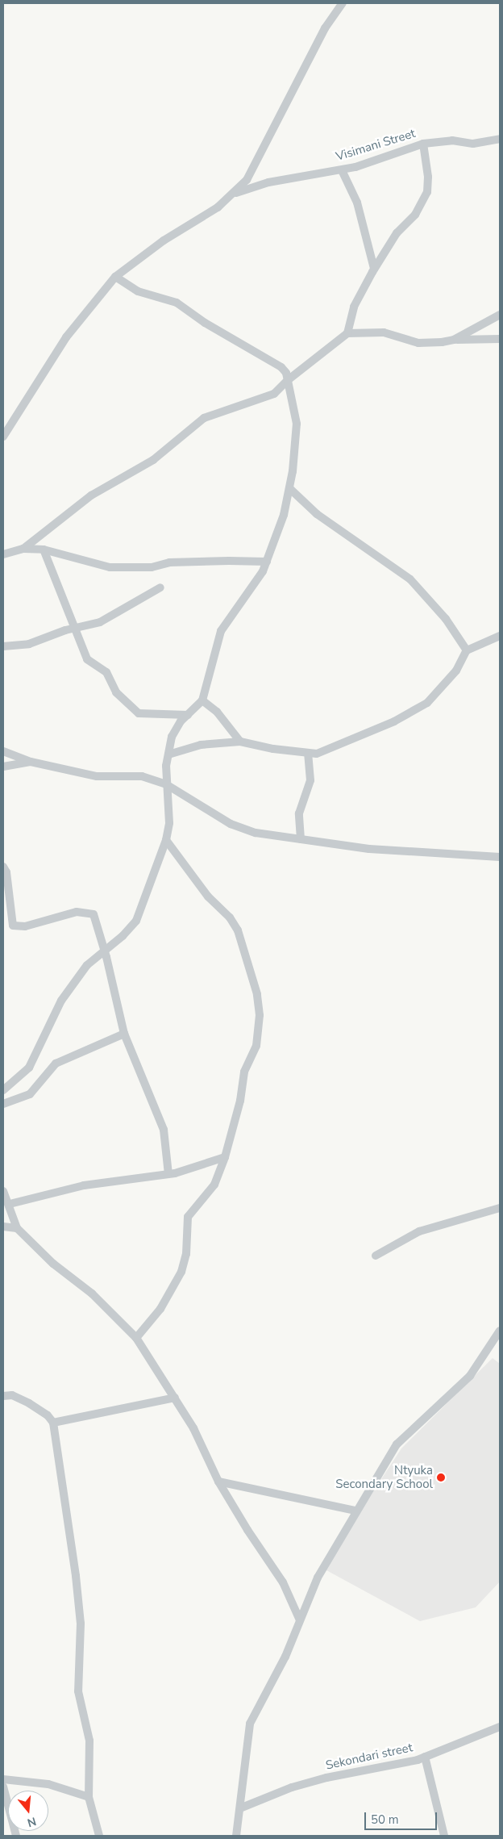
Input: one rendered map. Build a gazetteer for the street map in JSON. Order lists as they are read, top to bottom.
{
  "streets": {
    "street": ["Visimani Street", "Sekondari street"]
  },
  "places": ["Ntyuka Secondary School"],
  "scale_bar": "50 m",
  "north": "bottom"
}
